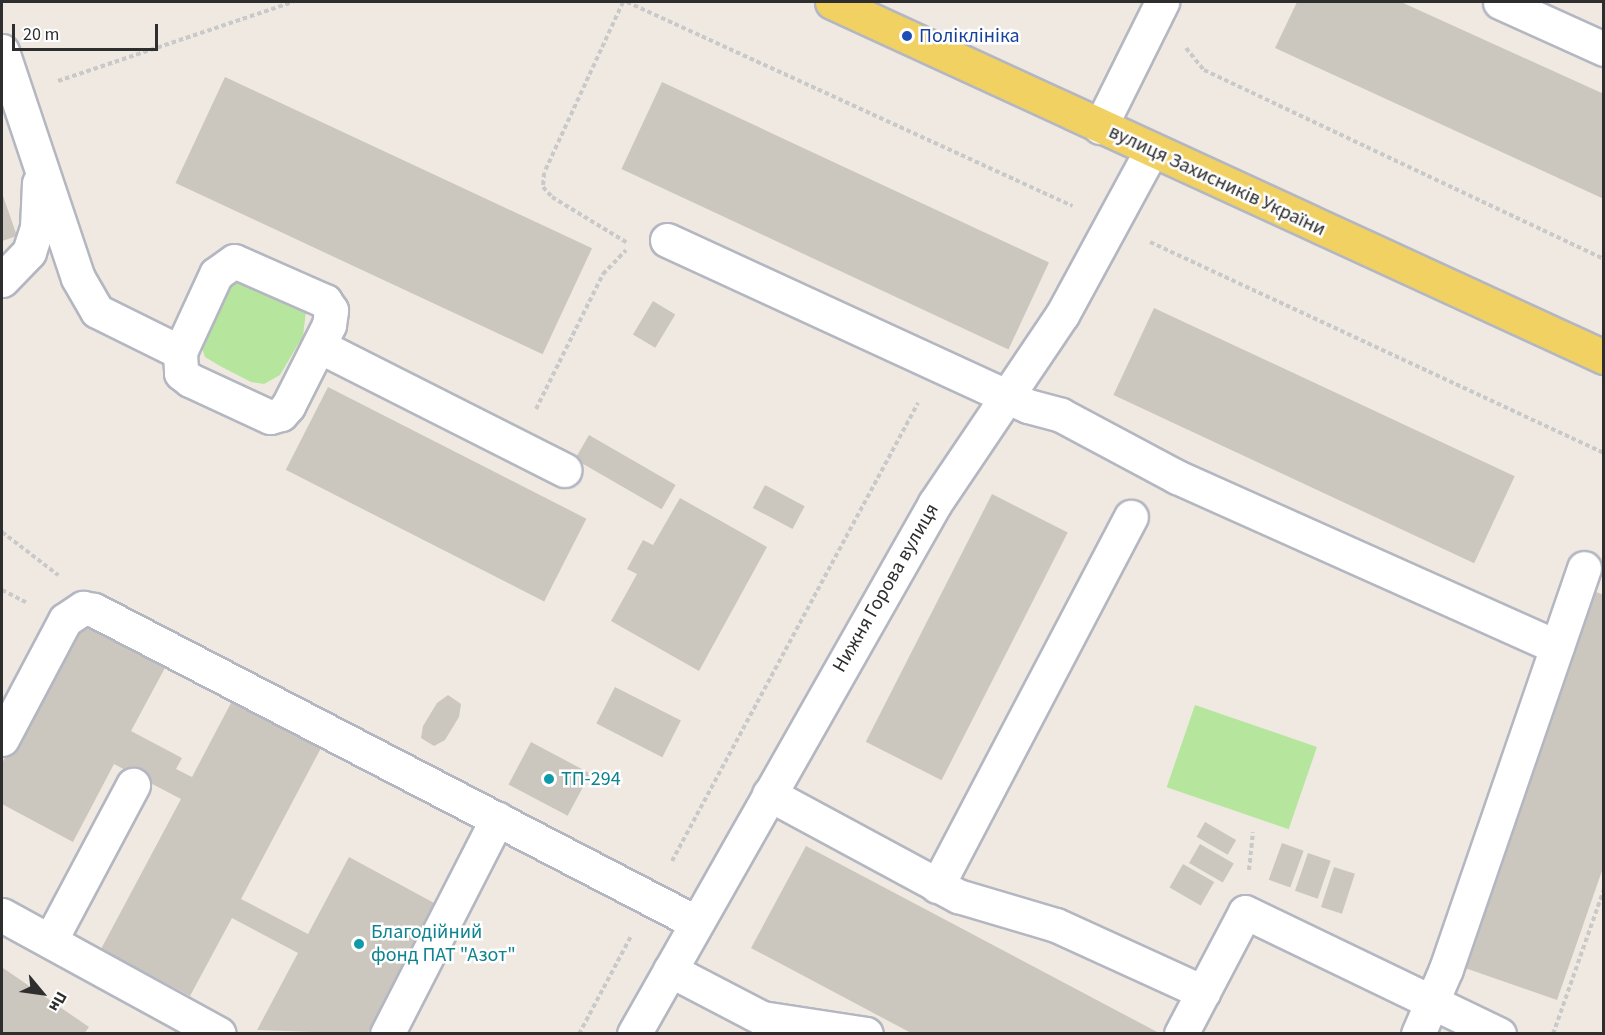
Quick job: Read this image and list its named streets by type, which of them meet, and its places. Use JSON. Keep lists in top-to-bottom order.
{
  "streets": {
    "main road": ["вулиця Захисників України"],
    "street": ["Нижня Горова вулиця"]
  },
  "crossings": [
    ["вулиця Захисників України", "Нижня Горова вулиця"]
  ],
  "places": ["Поліклініка", "ТП-294", "Благодійний фонд ПАТ \"Азот\""],
  "scale_bar": "20 m",
  "north": "bottom right"
}
